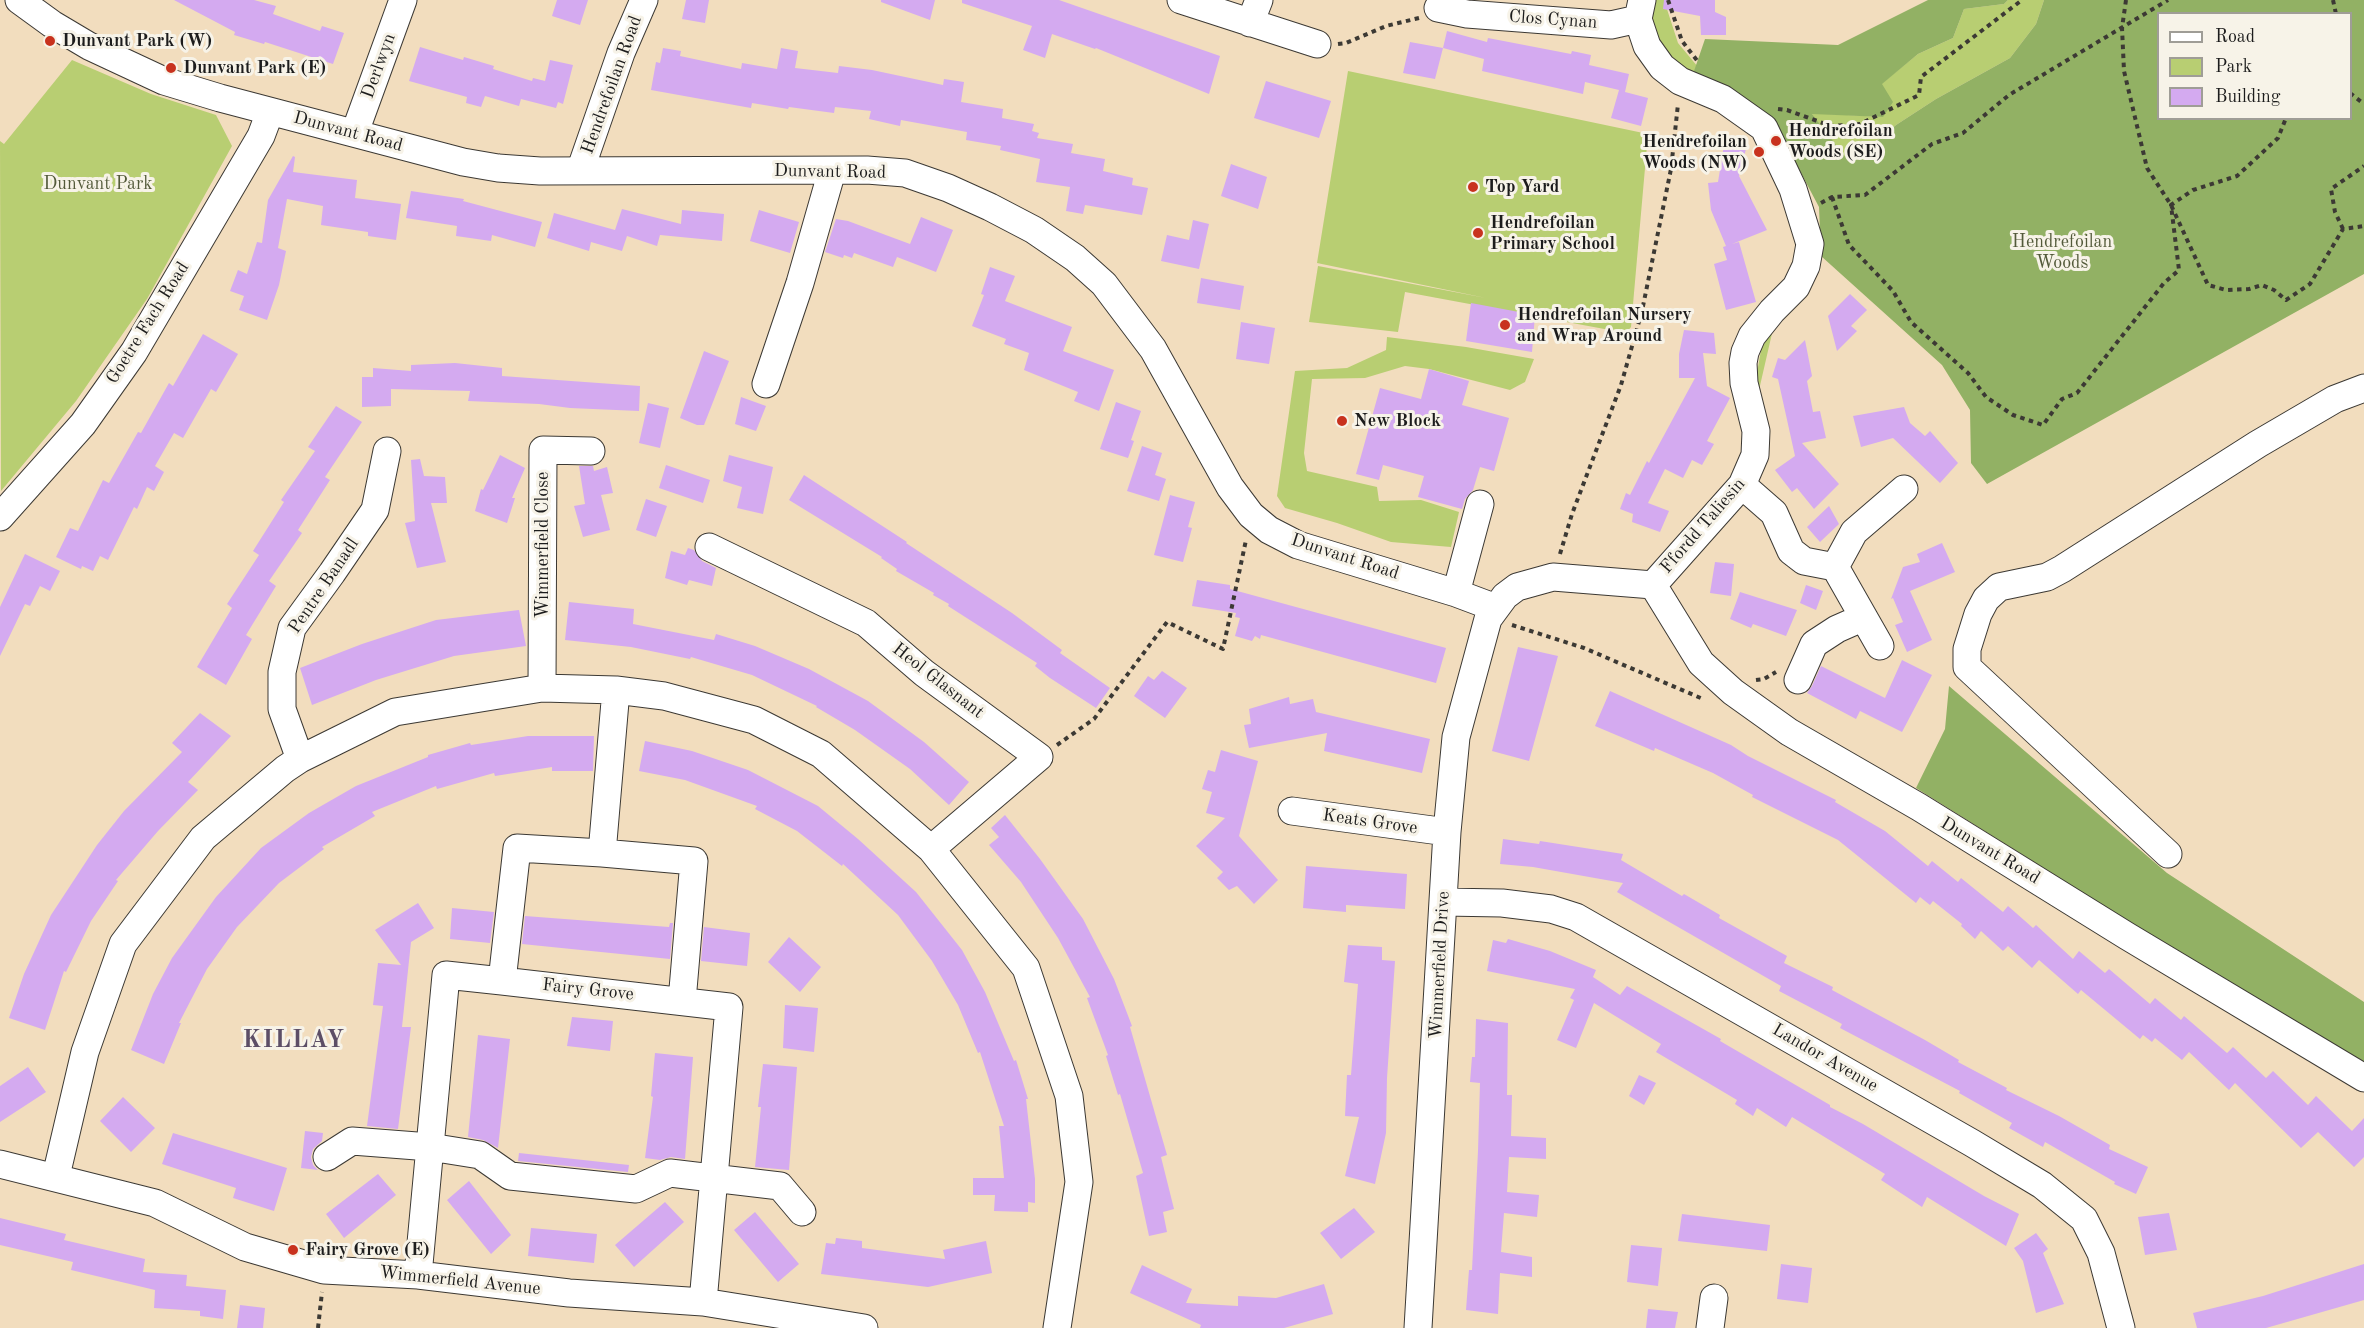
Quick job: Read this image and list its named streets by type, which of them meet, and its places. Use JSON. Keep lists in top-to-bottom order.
{
  "streets": {
    "street": [
      "Clos Cynan",
      "Derlwyn",
      "Hendrefoilan Road",
      "Dunvant Road",
      "Goetre Fach Road",
      "Ffordd Taliesin",
      "Wimmerfield Close",
      "Pentre Banadl",
      "Heol Glasnant",
      "Keats Grove",
      "Wimmerfield Drive",
      "Fairy Grove",
      "Landor Avenue",
      "Wimmerfield Avenue"
    ]
  },
  "crossings": [
    ["Clos Cynan", "Ffordd Taliesin"],
    ["Derlwyn", "Dunvant Road"],
    ["Hendrefoilan Road", "Dunvant Road"],
    ["Dunvant Road", "Goetre Fach Road"],
    ["Dunvant Road", "Ffordd Taliesin"],
    ["Dunvant Road", "Wimmerfield Drive"],
    ["Ffordd Taliesin", "Wimmerfield Drive"],
    ["Keats Grove", "Wimmerfield Drive"],
    ["Wimmerfield Drive", "Landor Avenue"],
    ["Fairy Grove", "Wimmerfield Avenue"]
  ],
  "districts": ["KILLAY"],
  "parks": ["Dunvant Park", "Hendrefoilan Woods"],
  "places": [
    "Dunvant Park (W)",
    "Dunvant Park (E)",
    "Hendrefoilan Woods (SE)",
    "Hendrefoilan Woods (NW)",
    "Top Yard",
    "Hendrefoilan Primary School",
    "Hendrefoilan Nursery and Wrap Around",
    "New Block",
    "Fairy Grove (E)"
  ],
  "legend": ["Road", "Park", "Building"]
}
